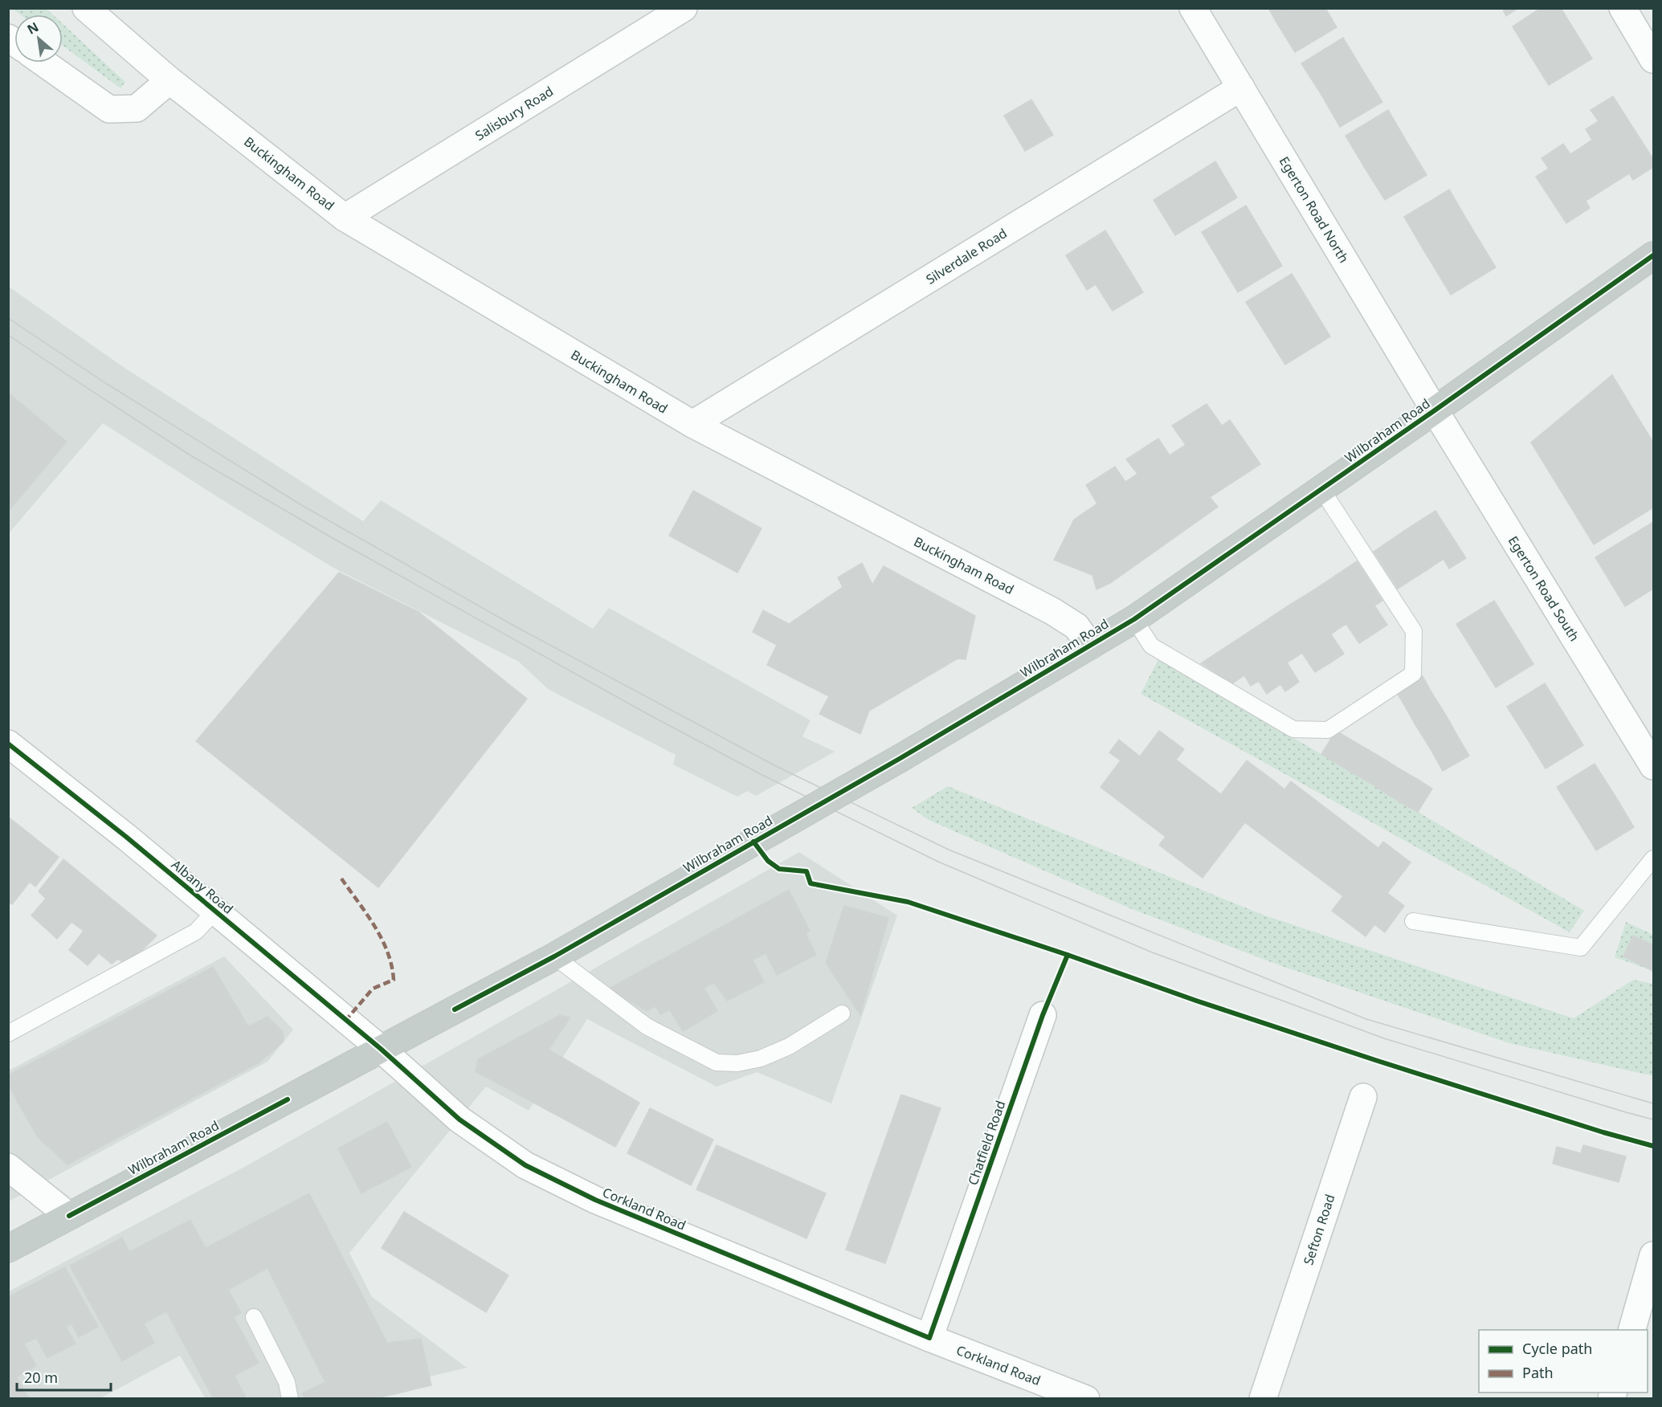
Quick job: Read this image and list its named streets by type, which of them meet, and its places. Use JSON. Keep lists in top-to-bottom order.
{
  "streets": {
    "highway": ["Wilbraham Road"],
    "street": [
      "Salisbury Road",
      "Buckingham Road",
      "Egerton Road North",
      "Silverdale Road",
      "Egerton Road South",
      "Albany Road",
      "Chatfield Road",
      "Corkland Road",
      "Sefton Road"
    ]
  },
  "crossings": [
    ["Salisbury Road", "Buckingham Road"],
    ["Buckingham Road", "Silverdale Road"],
    ["Buckingham Road", "Wilbraham Road"],
    ["Egerton Road North", "Silverdale Road"],
    ["Egerton Road North", "Wilbraham Road"],
    ["Egerton Road North", "Egerton Road South"],
    ["Wilbraham Road", "Egerton Road South"],
    ["Wilbraham Road", "Albany Road"],
    ["Wilbraham Road", "Corkland Road"],
    ["Albany Road", "Corkland Road"],
    ["Chatfield Road", "Corkland Road"]
  ],
  "legend": ["Cycle path", "Path"],
  "scale_bar": "20 m",
  "north": "top left"
}
